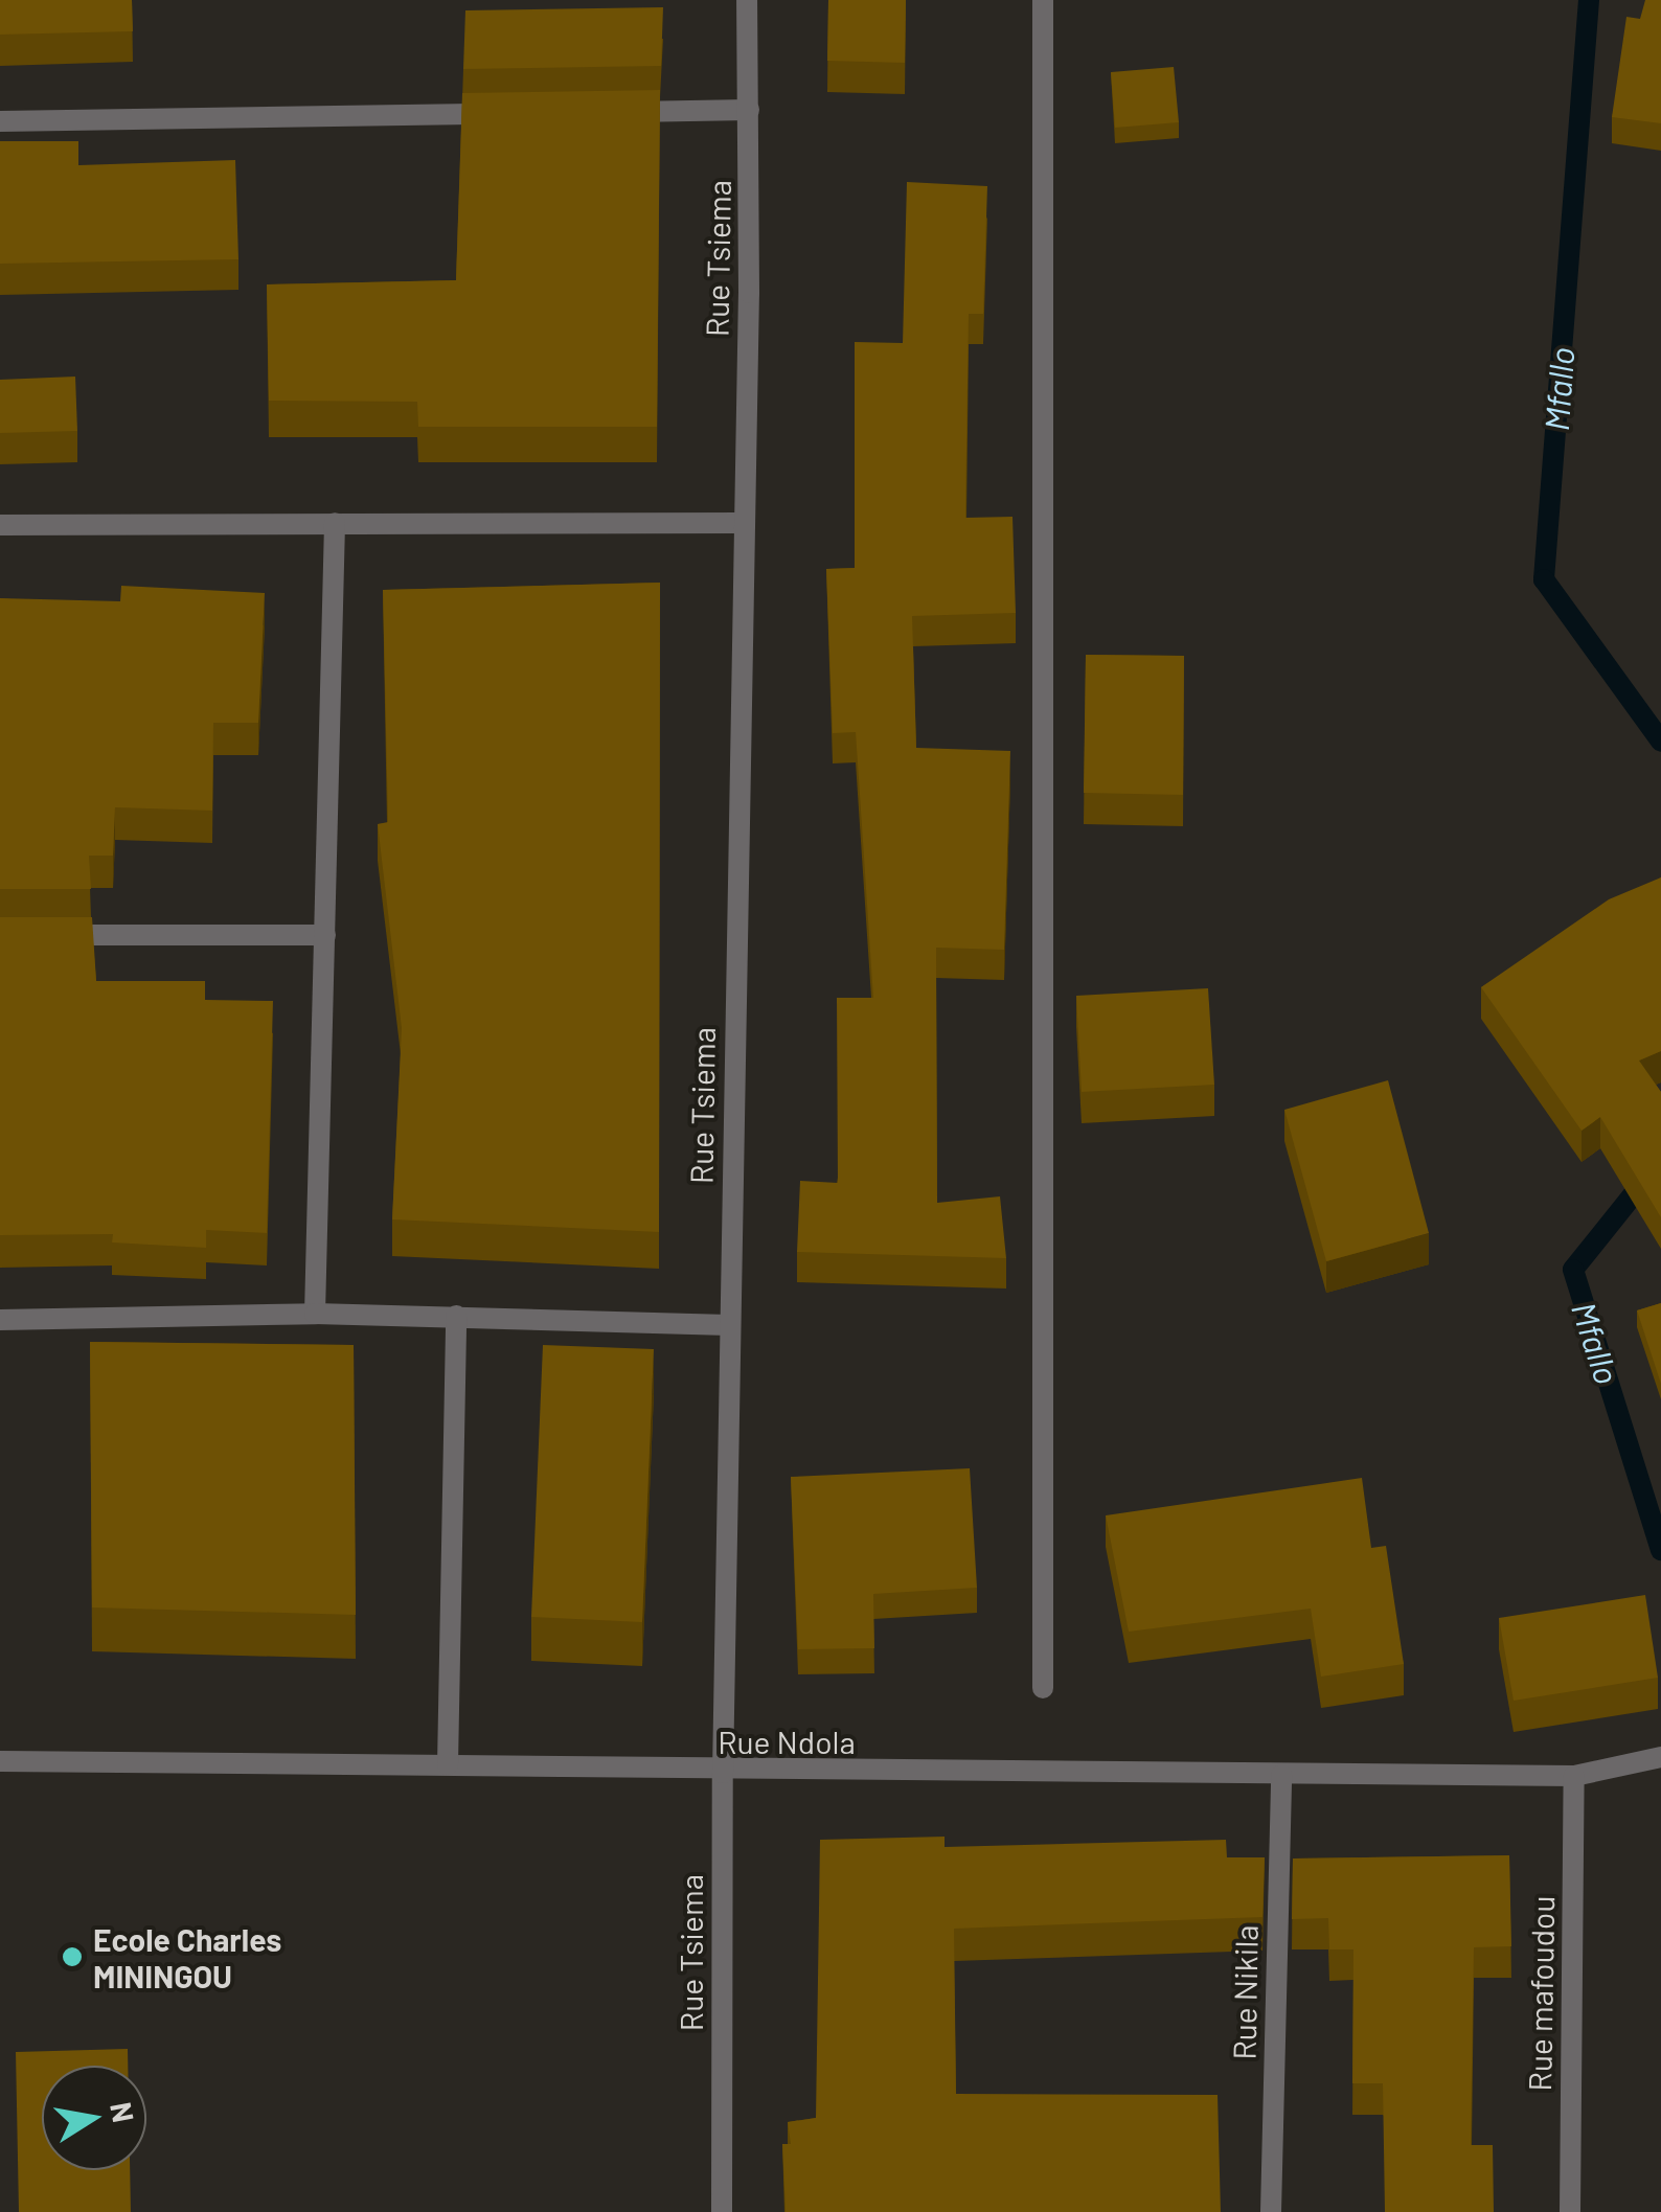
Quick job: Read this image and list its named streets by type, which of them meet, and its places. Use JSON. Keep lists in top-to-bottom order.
{
  "streets": {
    "street": [
      "Rue Tsiema",
      "Rue Ndola",
      "Rue Nikila",
      "Rue mafoudou"
    ]
  },
  "crossings": [
    ["Rue Tsiema", "Rue Ndola"],
    ["Rue Ndola", "Rue Nikila"],
    ["Rue Ndola", "Rue mafoudou"]
  ],
  "water": ["Mfallo"],
  "places": ["Ecole Charles MININGOU"],
  "north": "right"
}
